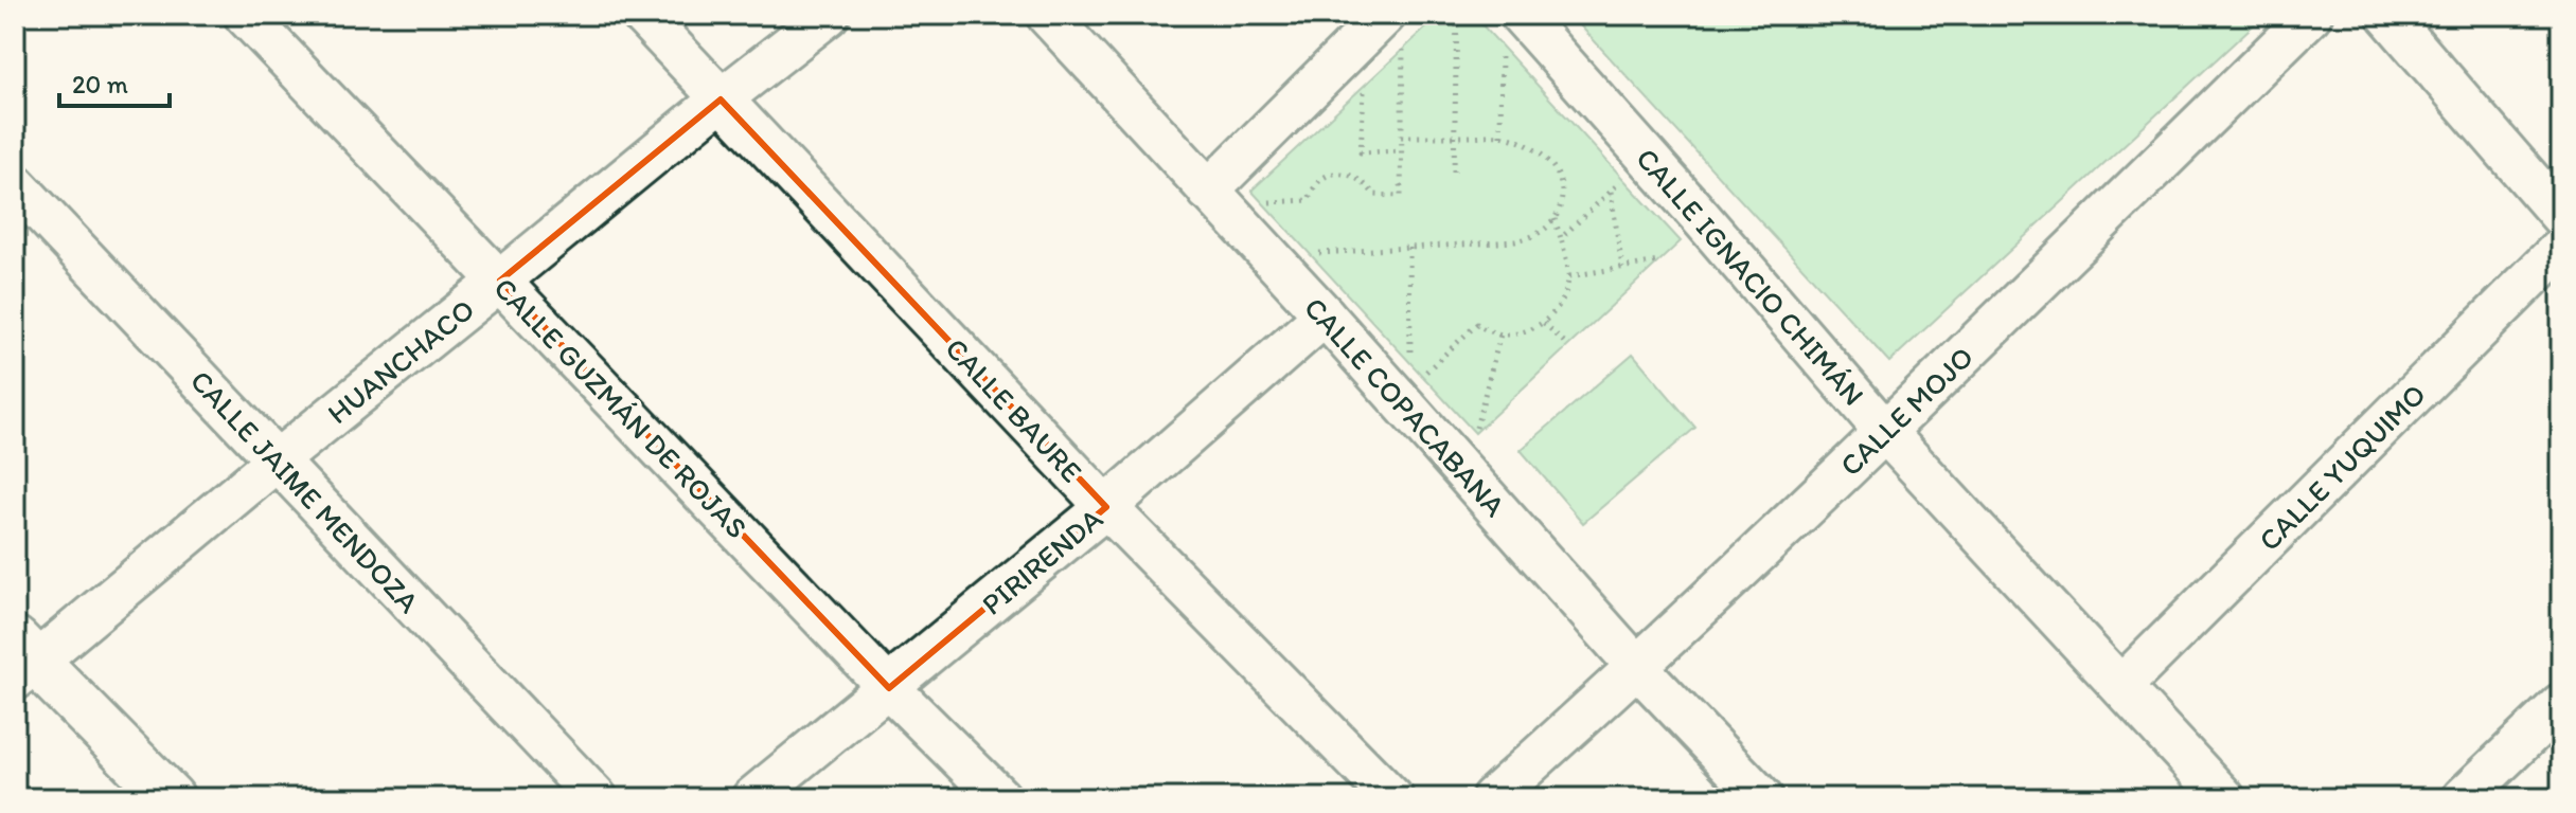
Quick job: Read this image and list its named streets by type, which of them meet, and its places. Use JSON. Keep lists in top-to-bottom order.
{
  "streets": {
    "street": [
      "CALLE IGNACIO CHIMÁN",
      "HUANCHACO",
      "CALLE COPACABANA",
      "CALLE GUZMÁN DE ROJAS",
      "CALLE BAURE",
      "CALLE MOJO",
      "CALLE YUQUIMO",
      "CALLE JAIME MENDOZA",
      "PIRIRENDA"
    ]
  },
  "crossings": [
    ["CALLE IGNACIO CHIMÁN", "CALLE MOJO"],
    ["CALLE IGNACIO CHIMÁN", "CALLE YUQUIMO"],
    ["HUANCHACO", "CALLE GUZMÁN DE ROJAS"],
    ["HUANCHACO", "CALLE BAURE"],
    ["HUANCHACO", "CALLE JAIME MENDOZA"],
    ["CALLE COPACABANA", "CALLE MOJO"],
    ["CALLE COPACABANA", "PIRIRENDA"],
    ["CALLE GUZMÁN DE ROJAS", "PIRIRENDA"],
    ["CALLE BAURE", "PIRIRENDA"]
  ],
  "scale_bar": "20 m"
}
